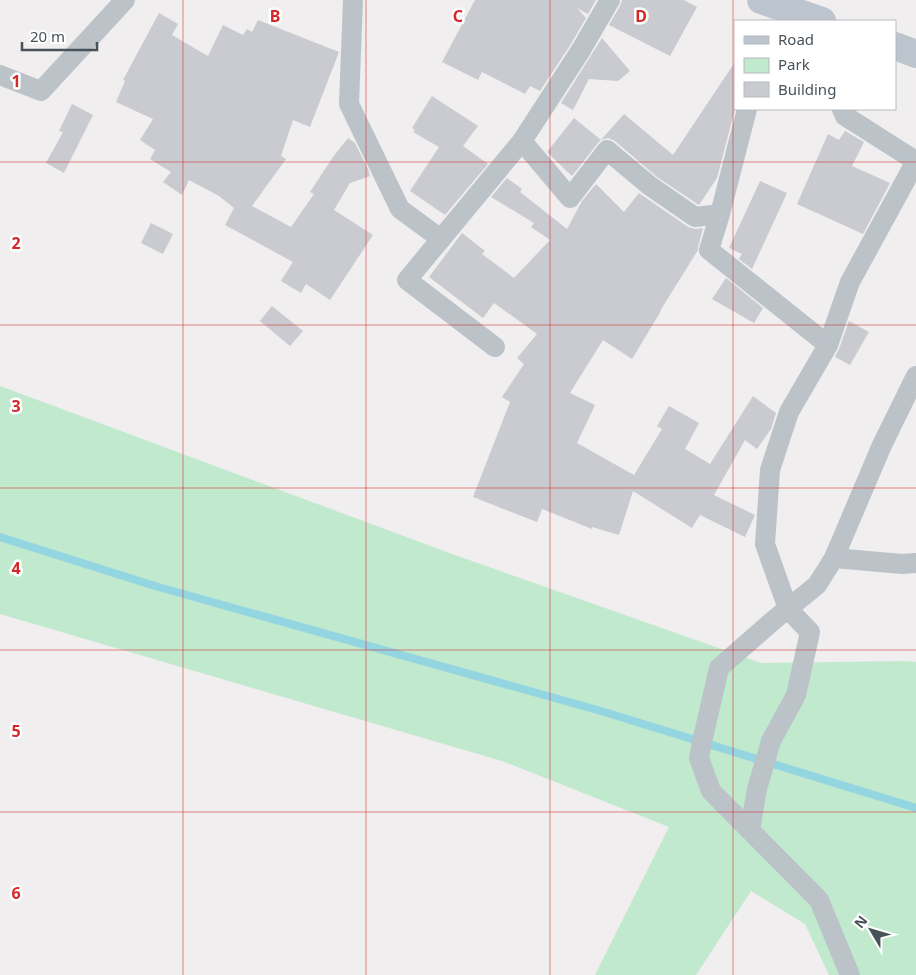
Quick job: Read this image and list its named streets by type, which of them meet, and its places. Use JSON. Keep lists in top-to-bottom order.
{
  "legend": ["Road", "Park", "Building"],
  "scale_bar": "20 m",
  "north": "top left",
  "grid": {
    "columns": ["B", "C", "D"],
    "rows": [
      "1",
      "2",
      "3",
      "4",
      "5",
      "6"
    ]
  }
}
